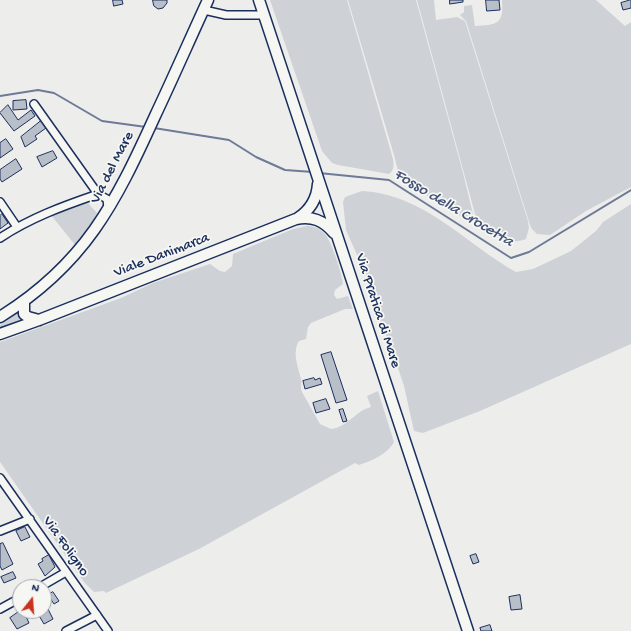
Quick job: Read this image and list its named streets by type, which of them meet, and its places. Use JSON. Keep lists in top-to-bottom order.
{
  "streets": {
    "main road": ["Via del Mare", "Viale Danimarca", "Via Pratica di Mare"],
    "street": ["Via Foligno"]
  },
  "crossings": [
    ["Viale Danimarca", "Via Pratica di Mare"]
  ],
  "water": ["Fosso della Crocetta"],
  "north": "top"
}
